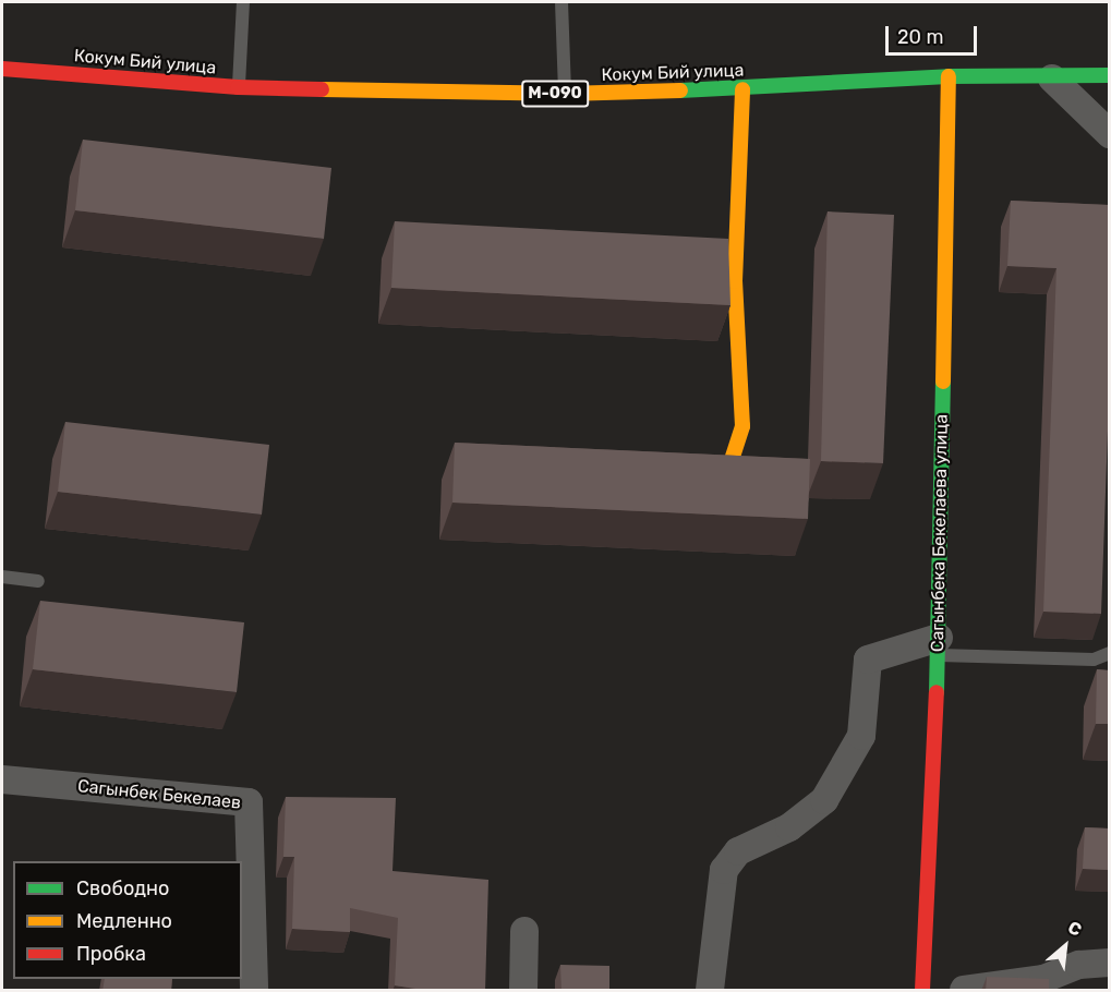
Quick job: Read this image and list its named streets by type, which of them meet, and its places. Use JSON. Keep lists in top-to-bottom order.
{
  "streets": {
    "street": [
      "Кокум Бий улица",
      "М-090",
      "Сагынбека Бекелаева улица",
      "Сагынбек Бекелаев"
    ]
  },
  "crossings": [
    ["Кокум Бий улица", "Сагынбека Бекелаева улица"]
  ],
  "legend": ["Свободно", "Медленно", "Пробка"],
  "scale_bar": "20 m",
  "north": "top right"
}
